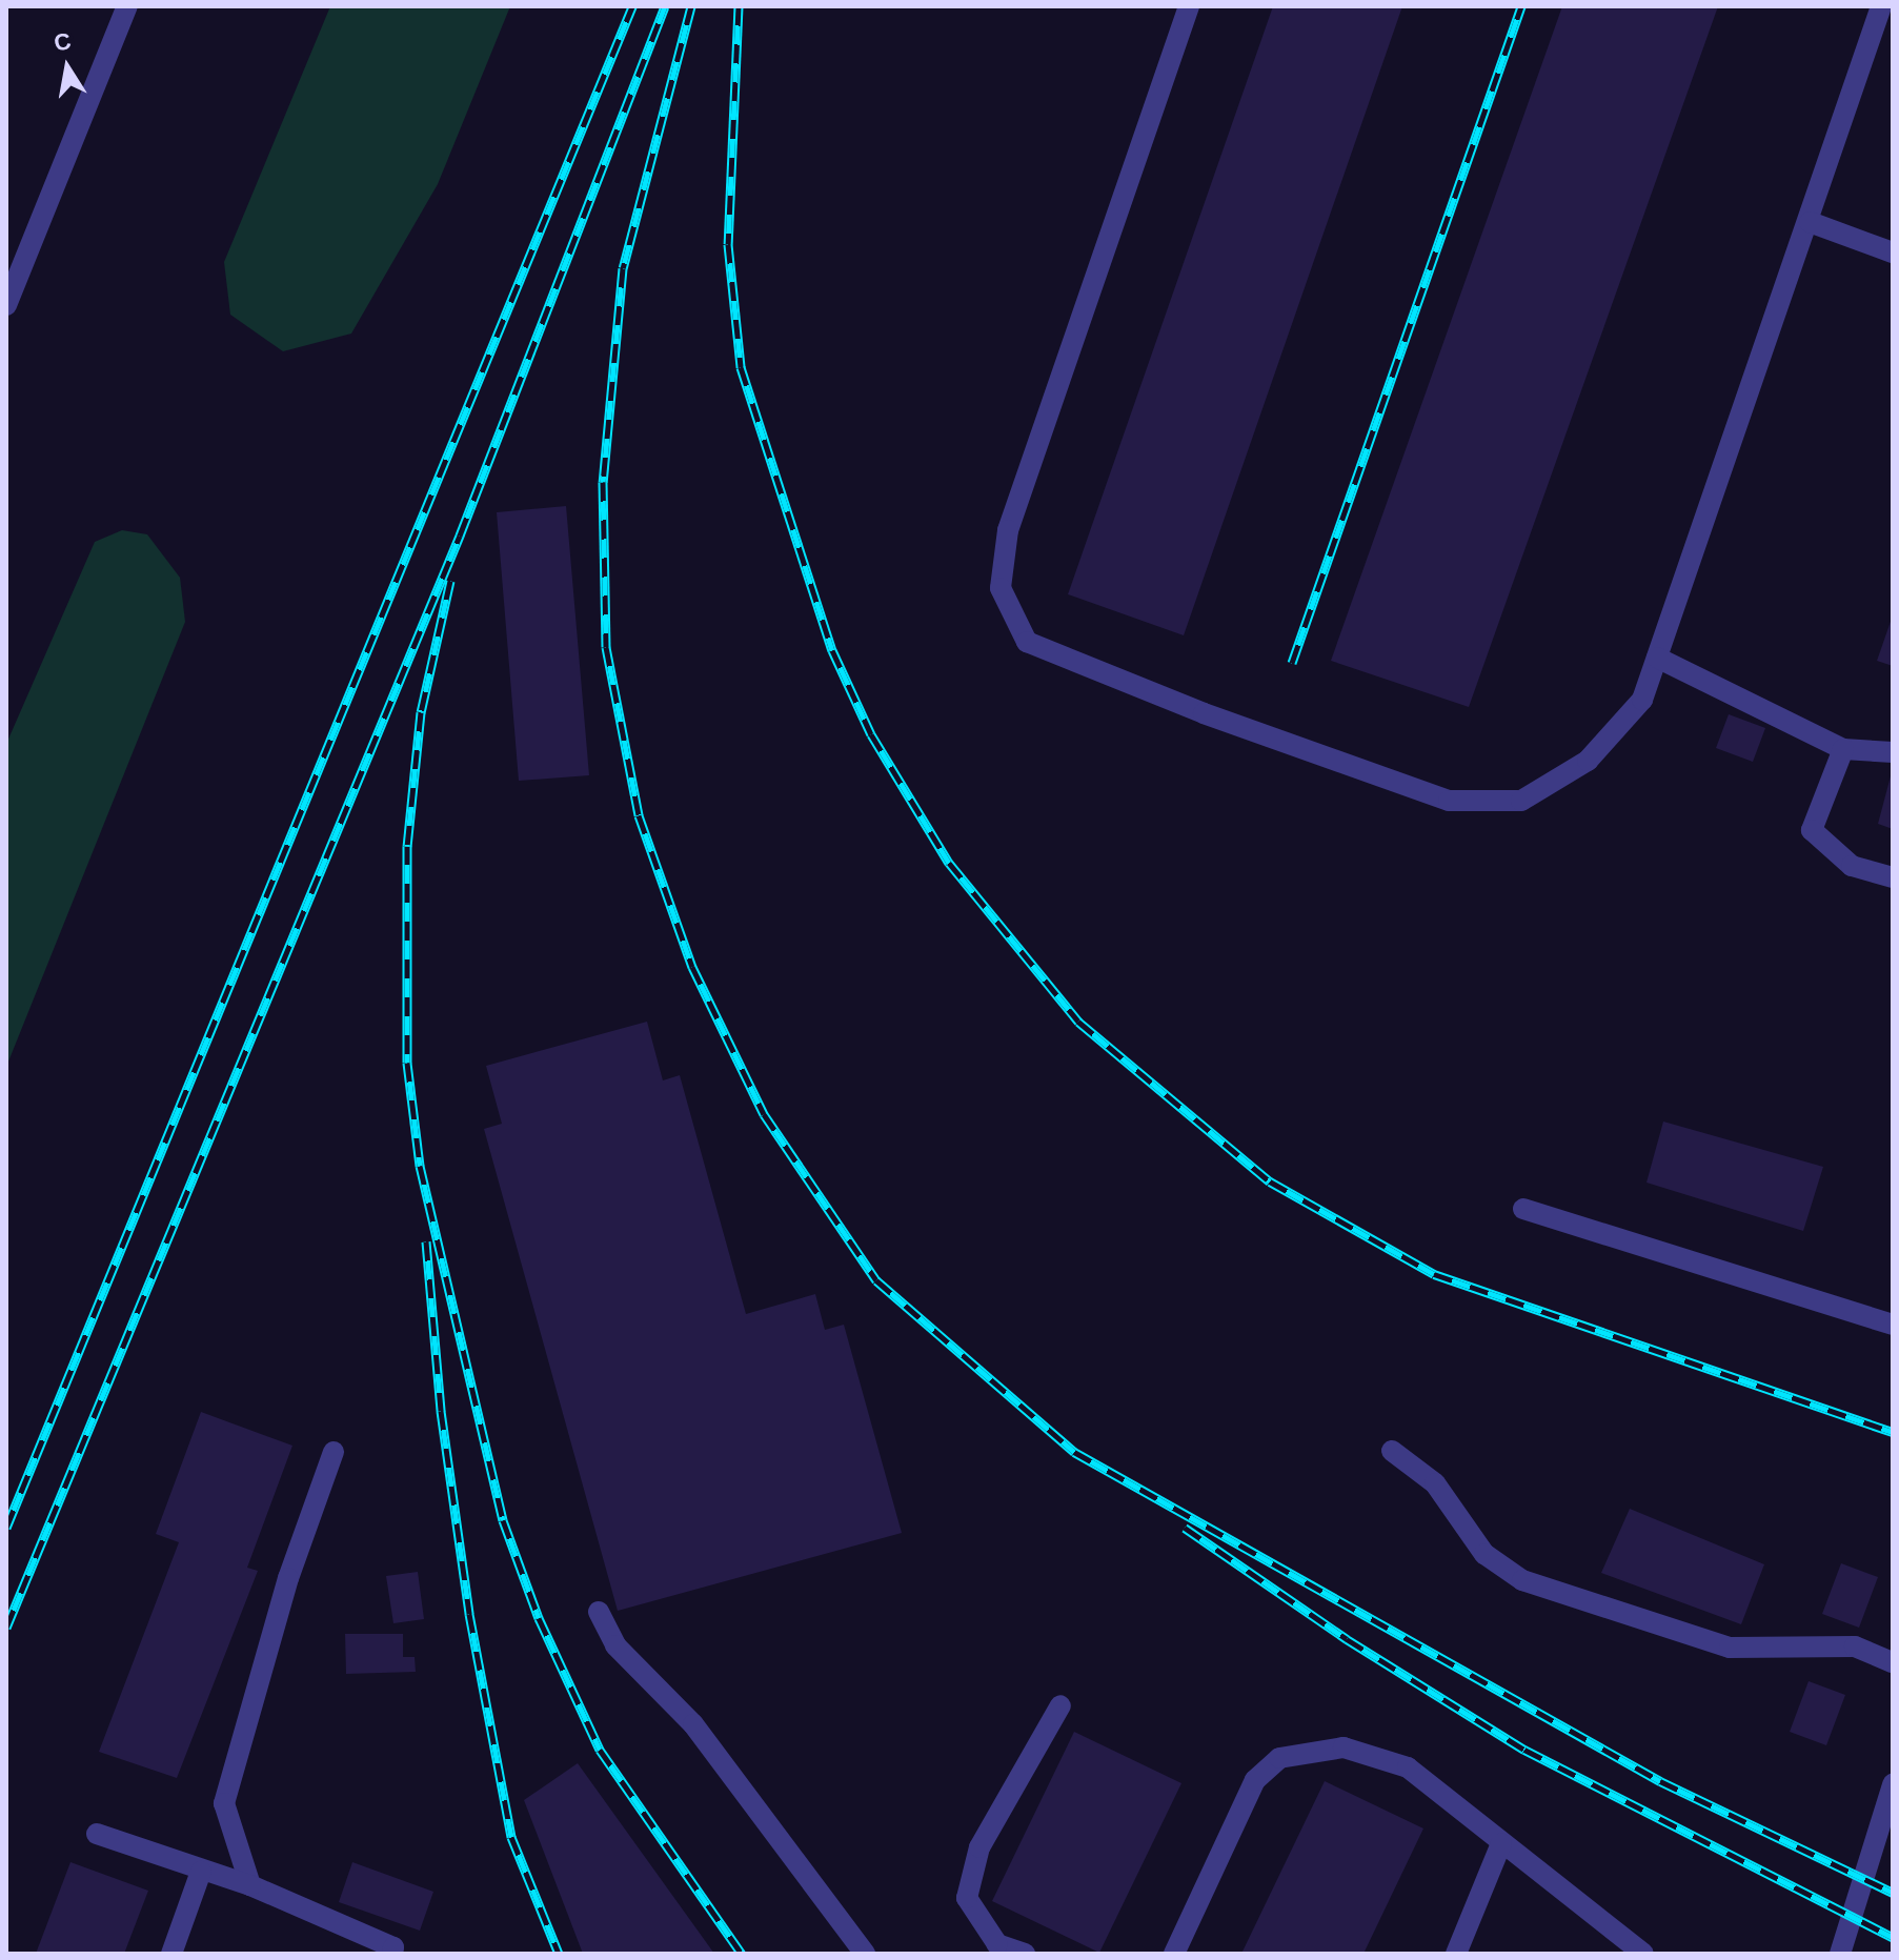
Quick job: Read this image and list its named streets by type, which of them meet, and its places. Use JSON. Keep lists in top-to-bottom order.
{
  "north": "top"
}
